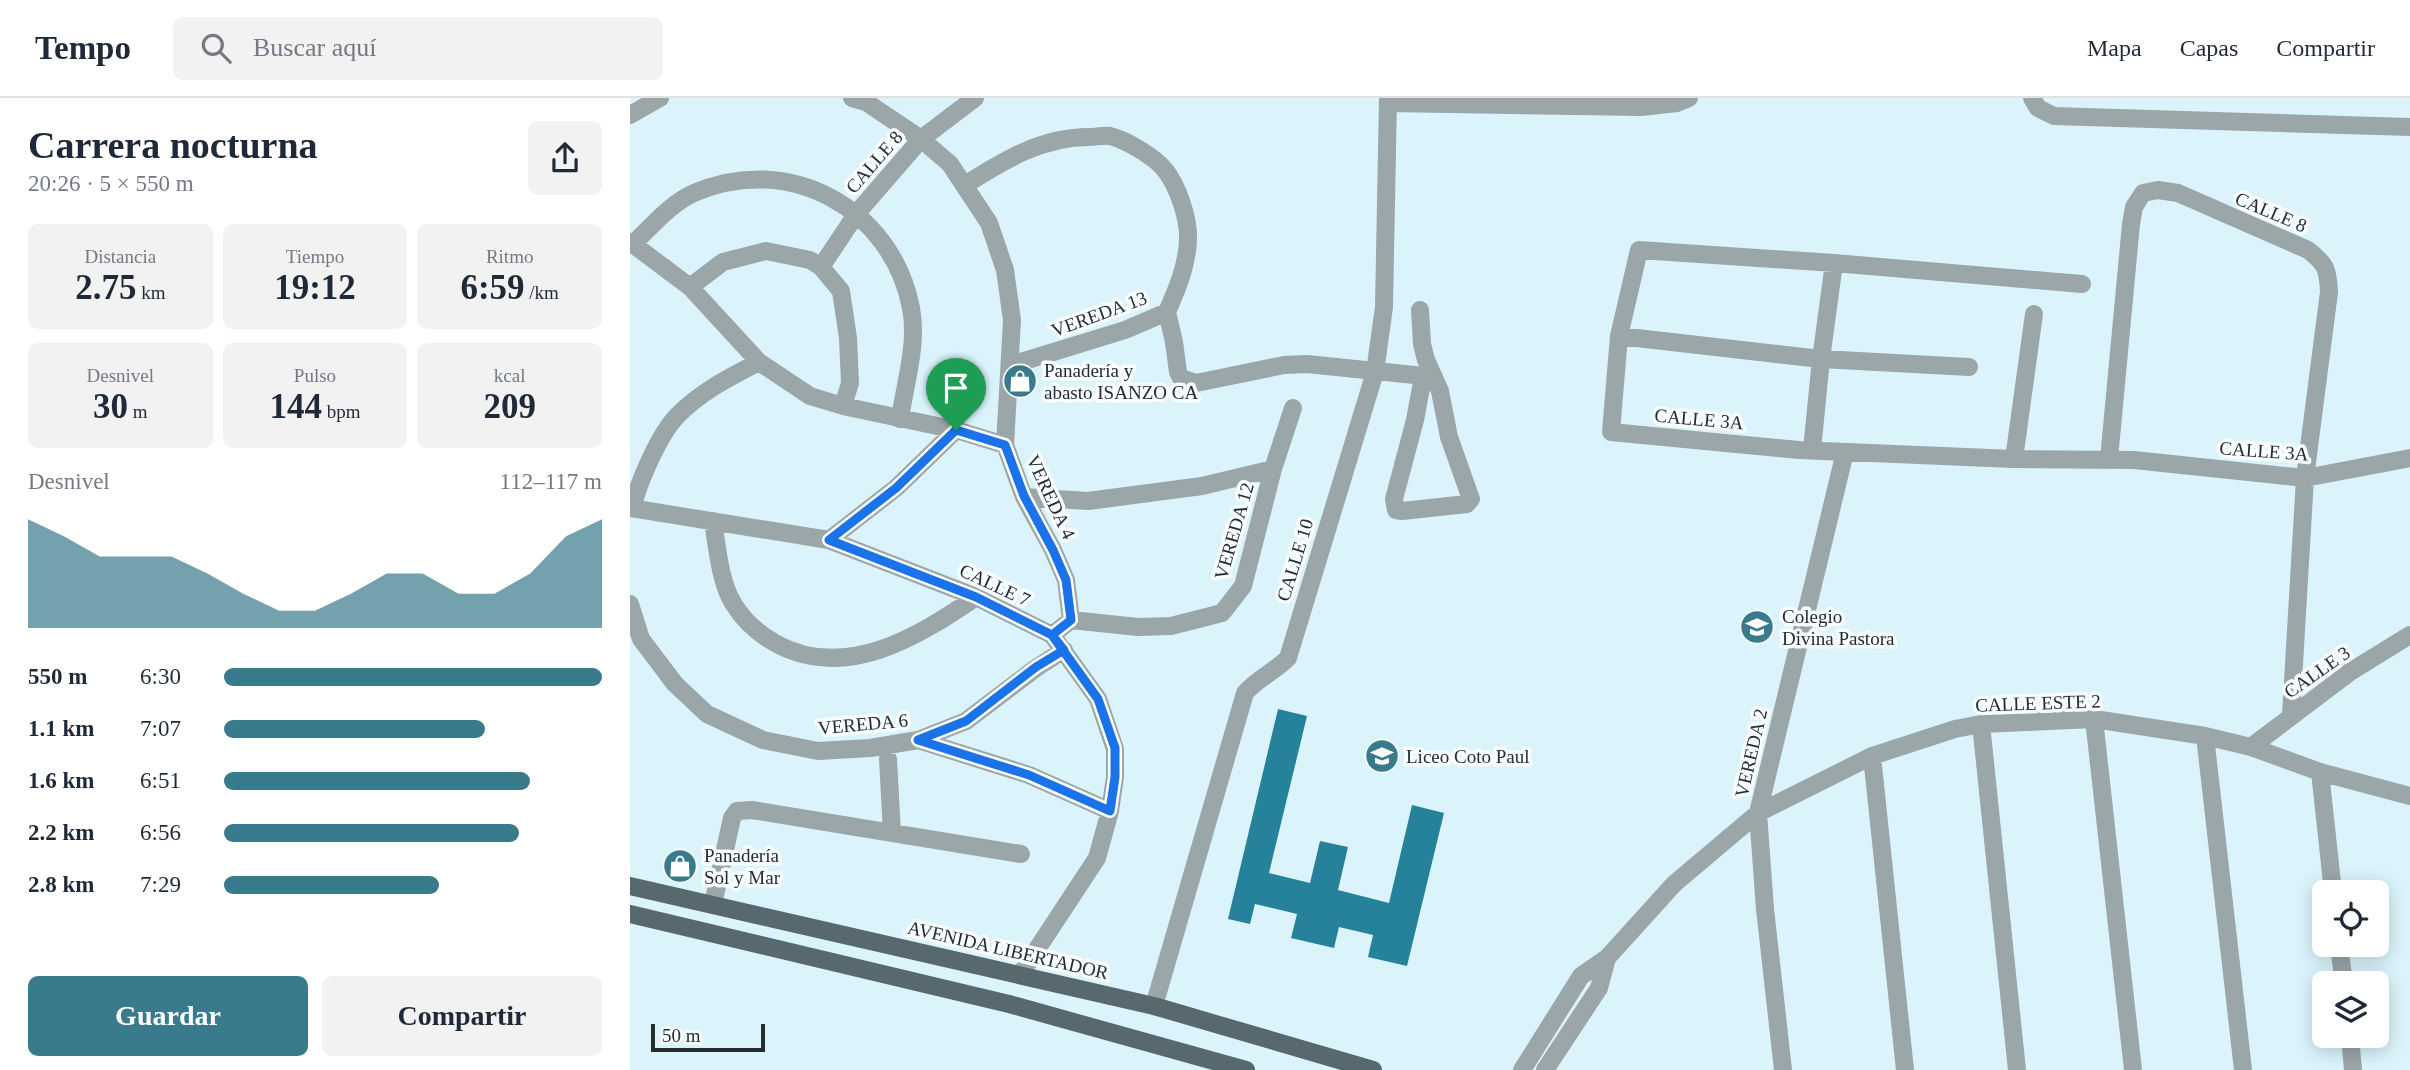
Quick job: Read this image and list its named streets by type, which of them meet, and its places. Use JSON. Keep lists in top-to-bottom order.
{
  "streets": {
    "main road": ["AVENIDA LIBERTADOR"],
    "street": [
      "CALLE 8",
      "VEREDA 13",
      "CALLE 3A",
      "VEREDA 4",
      "VEREDA 12",
      "CALLE 10",
      "CALLE 7",
      "CALLE 3",
      "CALLE ESTE 2",
      "VEREDA 6",
      "VEREDA 2"
    ]
  },
  "crossings": [
    ["CALLE 8", "CALLE 3A"],
    ["CALLE 8", "VEREDA 4"],
    ["CALLE 8", "CALLE 3"],
    ["VEREDA 13", "VEREDA 4"],
    ["CALLE 3A", "VEREDA 2"],
    ["VEREDA 4", "VEREDA 12"],
    ["CALLE 10", "AVENIDA LIBERTADOR"],
    ["CALLE 7", "VEREDA 6"],
    ["CALLE 7", "AVENIDA LIBERTADOR"],
    ["CALLE 3", "CALLE ESTE 2"],
    ["CALLE ESTE 2", "VEREDA 2"]
  ],
  "places": {
    "shop": ["Panadería y abasto ISANZO CA", "Panadería Sol y Mar"],
    "school or university": ["Colegio Divina Pastora", "Liceo Coto Paul"]
  },
  "scale_bar": "50 m",
  "page": {
    "header": "Tempo",
    "search": "Buscar aquí",
    "nav": ["Mapa", "Capas", "Compartir"],
    "heading": ["Carrera nocturna", "20:26 · 5 × 550 m"],
    "stats": [
      ["Distancia", "2.75 km"],
      ["Tiempo", "19:12"],
      ["Ritmo", "6:59 /km"],
      ["Desnivel", "30 m"],
      ["Pulso", "144 bpm"],
      ["kcal", "209"]
    ],
    "chart": ["Desnivel", "112–117 m"],
    "list": [
      {
        "name": "550 m",
        "note": "6:30"
      },
      {
        "name": "1.1 km",
        "note": "7:07"
      },
      {
        "name": "1.6 km",
        "note": "6:51"
      },
      {
        "name": "2.2 km",
        "note": "6:56"
      },
      {
        "name": "2.8 km",
        "note": "7:29"
      }
    ],
    "buttons": ["Guardar", "Compartir"],
    "scale": "50 m"
  }
}
